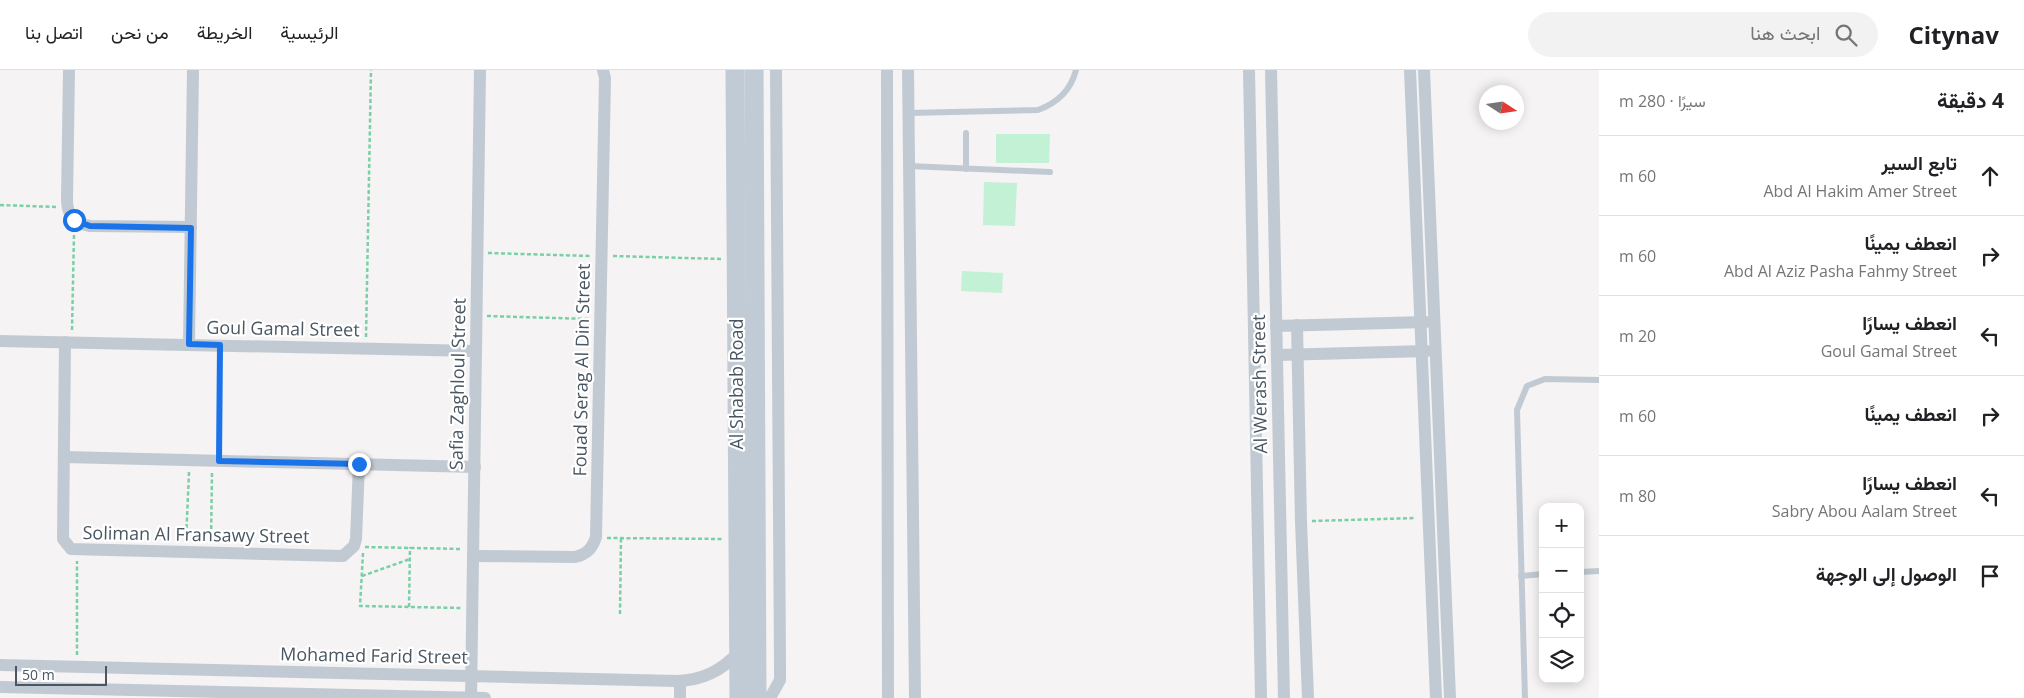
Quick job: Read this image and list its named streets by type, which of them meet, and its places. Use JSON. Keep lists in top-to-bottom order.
{
  "streets": {
    "street": [
      "Goul Gamal Street",
      "Fouad Serag Al Din Street",
      "Safia Zaghloul Street",
      "Al Shabab Road",
      "Al Werash Street",
      "Soliman Al Fransawy Street",
      "Mohamed Farid Street"
    ]
  },
  "crossings": [
    ["Goul Gamal Street", "Safia Zaghloul Street"],
    ["Goul Gamal Street", "Soliman Al Fransawy Street"],
    ["Safia Zaghloul Street", "Mohamed Farid Street"],
    ["Al Shabab Road", "Mohamed Farid Street"]
  ],
  "scale_bar": "50 m",
  "north": "right",
  "page": {
    "header": "Citynav",
    "search": "ابحث هنا",
    "nav": [
      "الرئيسية",
      "الخريطة",
      "من نحن",
      "اتصل بنا"
    ],
    "heading": ["4 دقيقة", "سيرًا · 280 m"],
    "list": [
      ["تابع السير", "Abd Al Hakim Amer Street", "60 m"],
      ["انعطف يمينًا", "Abd Al Aziz Pasha Fahmy Street", "60 m"],
      ["انعطف يسارًا", "Goul Gamal Street", "20 m"],
      ["انعطف يمينًا", "60 m"],
      ["انعطف يسارًا", "Sabry Abou Aalam Street", "80 m"],
      "الوصول إلى الوجهة"
    ],
    "map_buttons": ["+", "−"],
    "scale": "50 m"
  }
}
